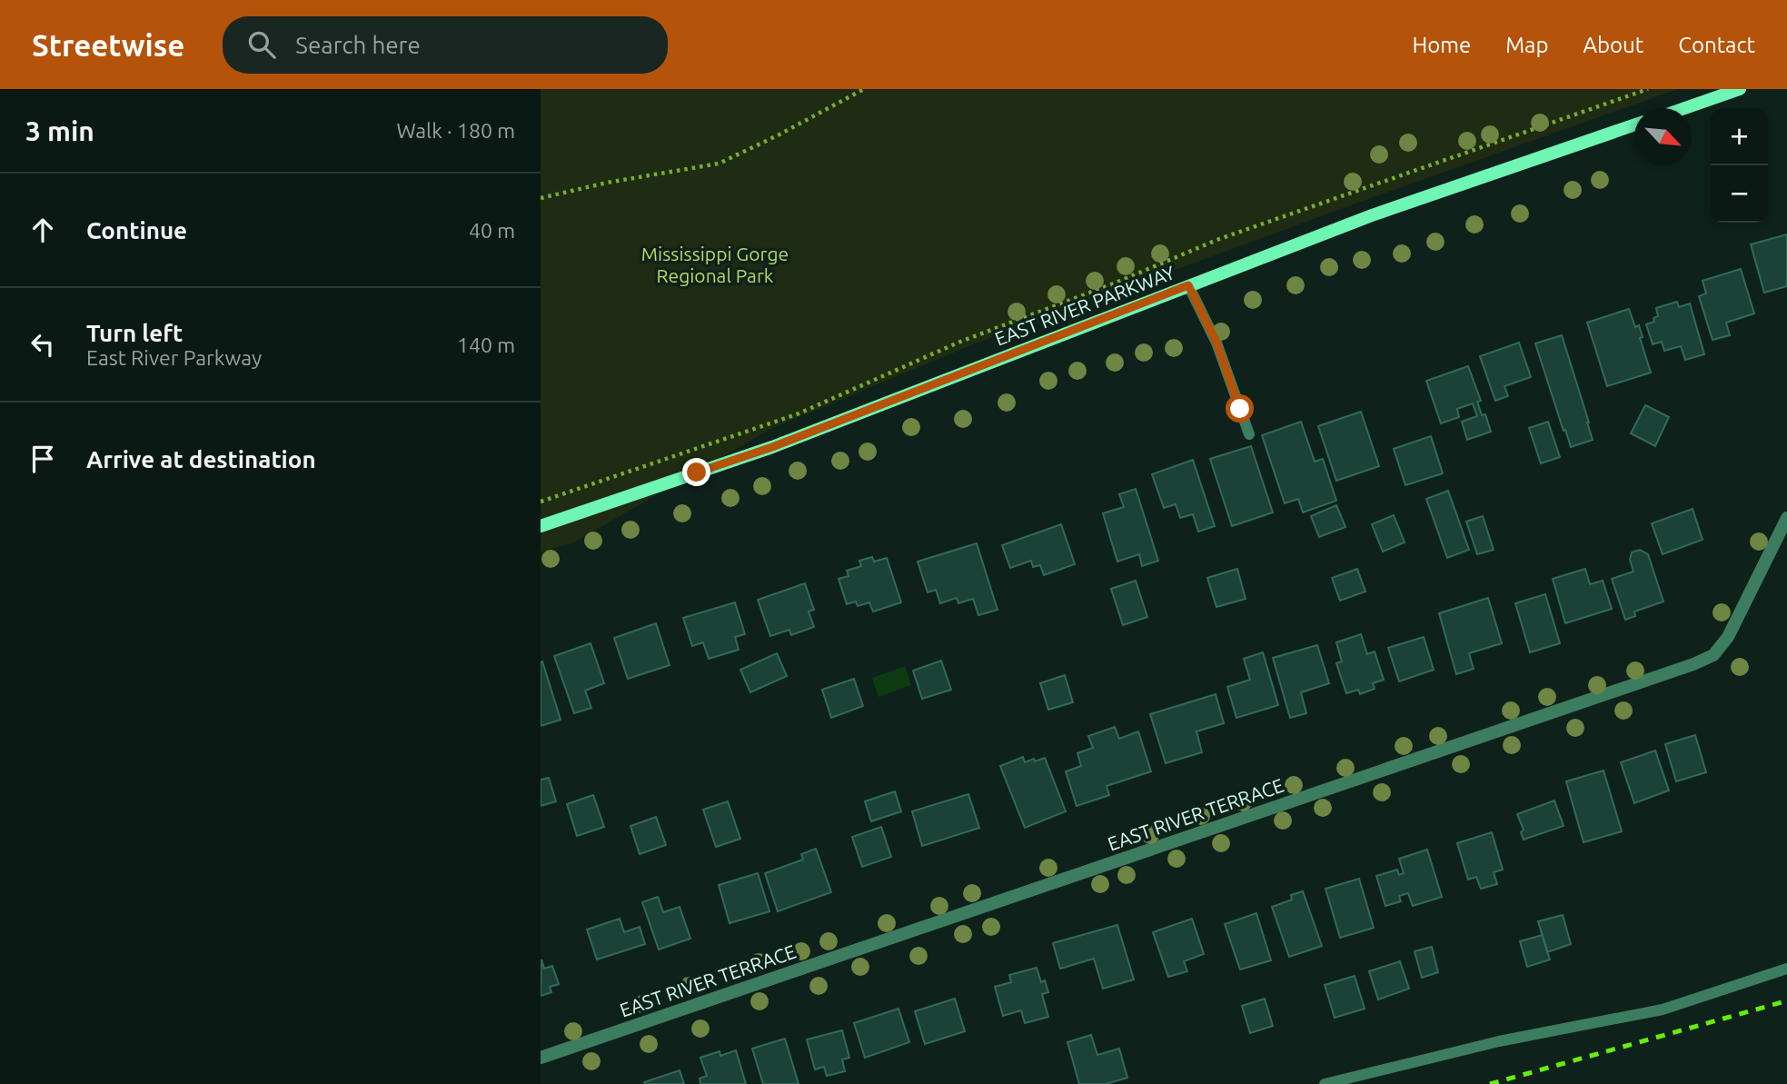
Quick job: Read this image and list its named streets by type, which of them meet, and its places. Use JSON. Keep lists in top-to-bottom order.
{
  "streets": {
    "street": ["EAST RIVER PARKWAY", "EAST RIVER TERRACE"]
  },
  "parks": ["Mississippi Gorge Regional Park"],
  "north": "bottom right",
  "page": {
    "header": "Streetwise",
    "search": "Search here",
    "nav": [
      "Home",
      "Map",
      "About",
      "Contact"
    ],
    "heading": ["3 min", "Walk · 180 m"],
    "map_buttons": ["+", "−"],
    "list": [
      ["Continue", "40 m"],
      ["Turn left", "East River Parkway", "140 m"],
      "Arrive at destination"
    ]
  }
}
